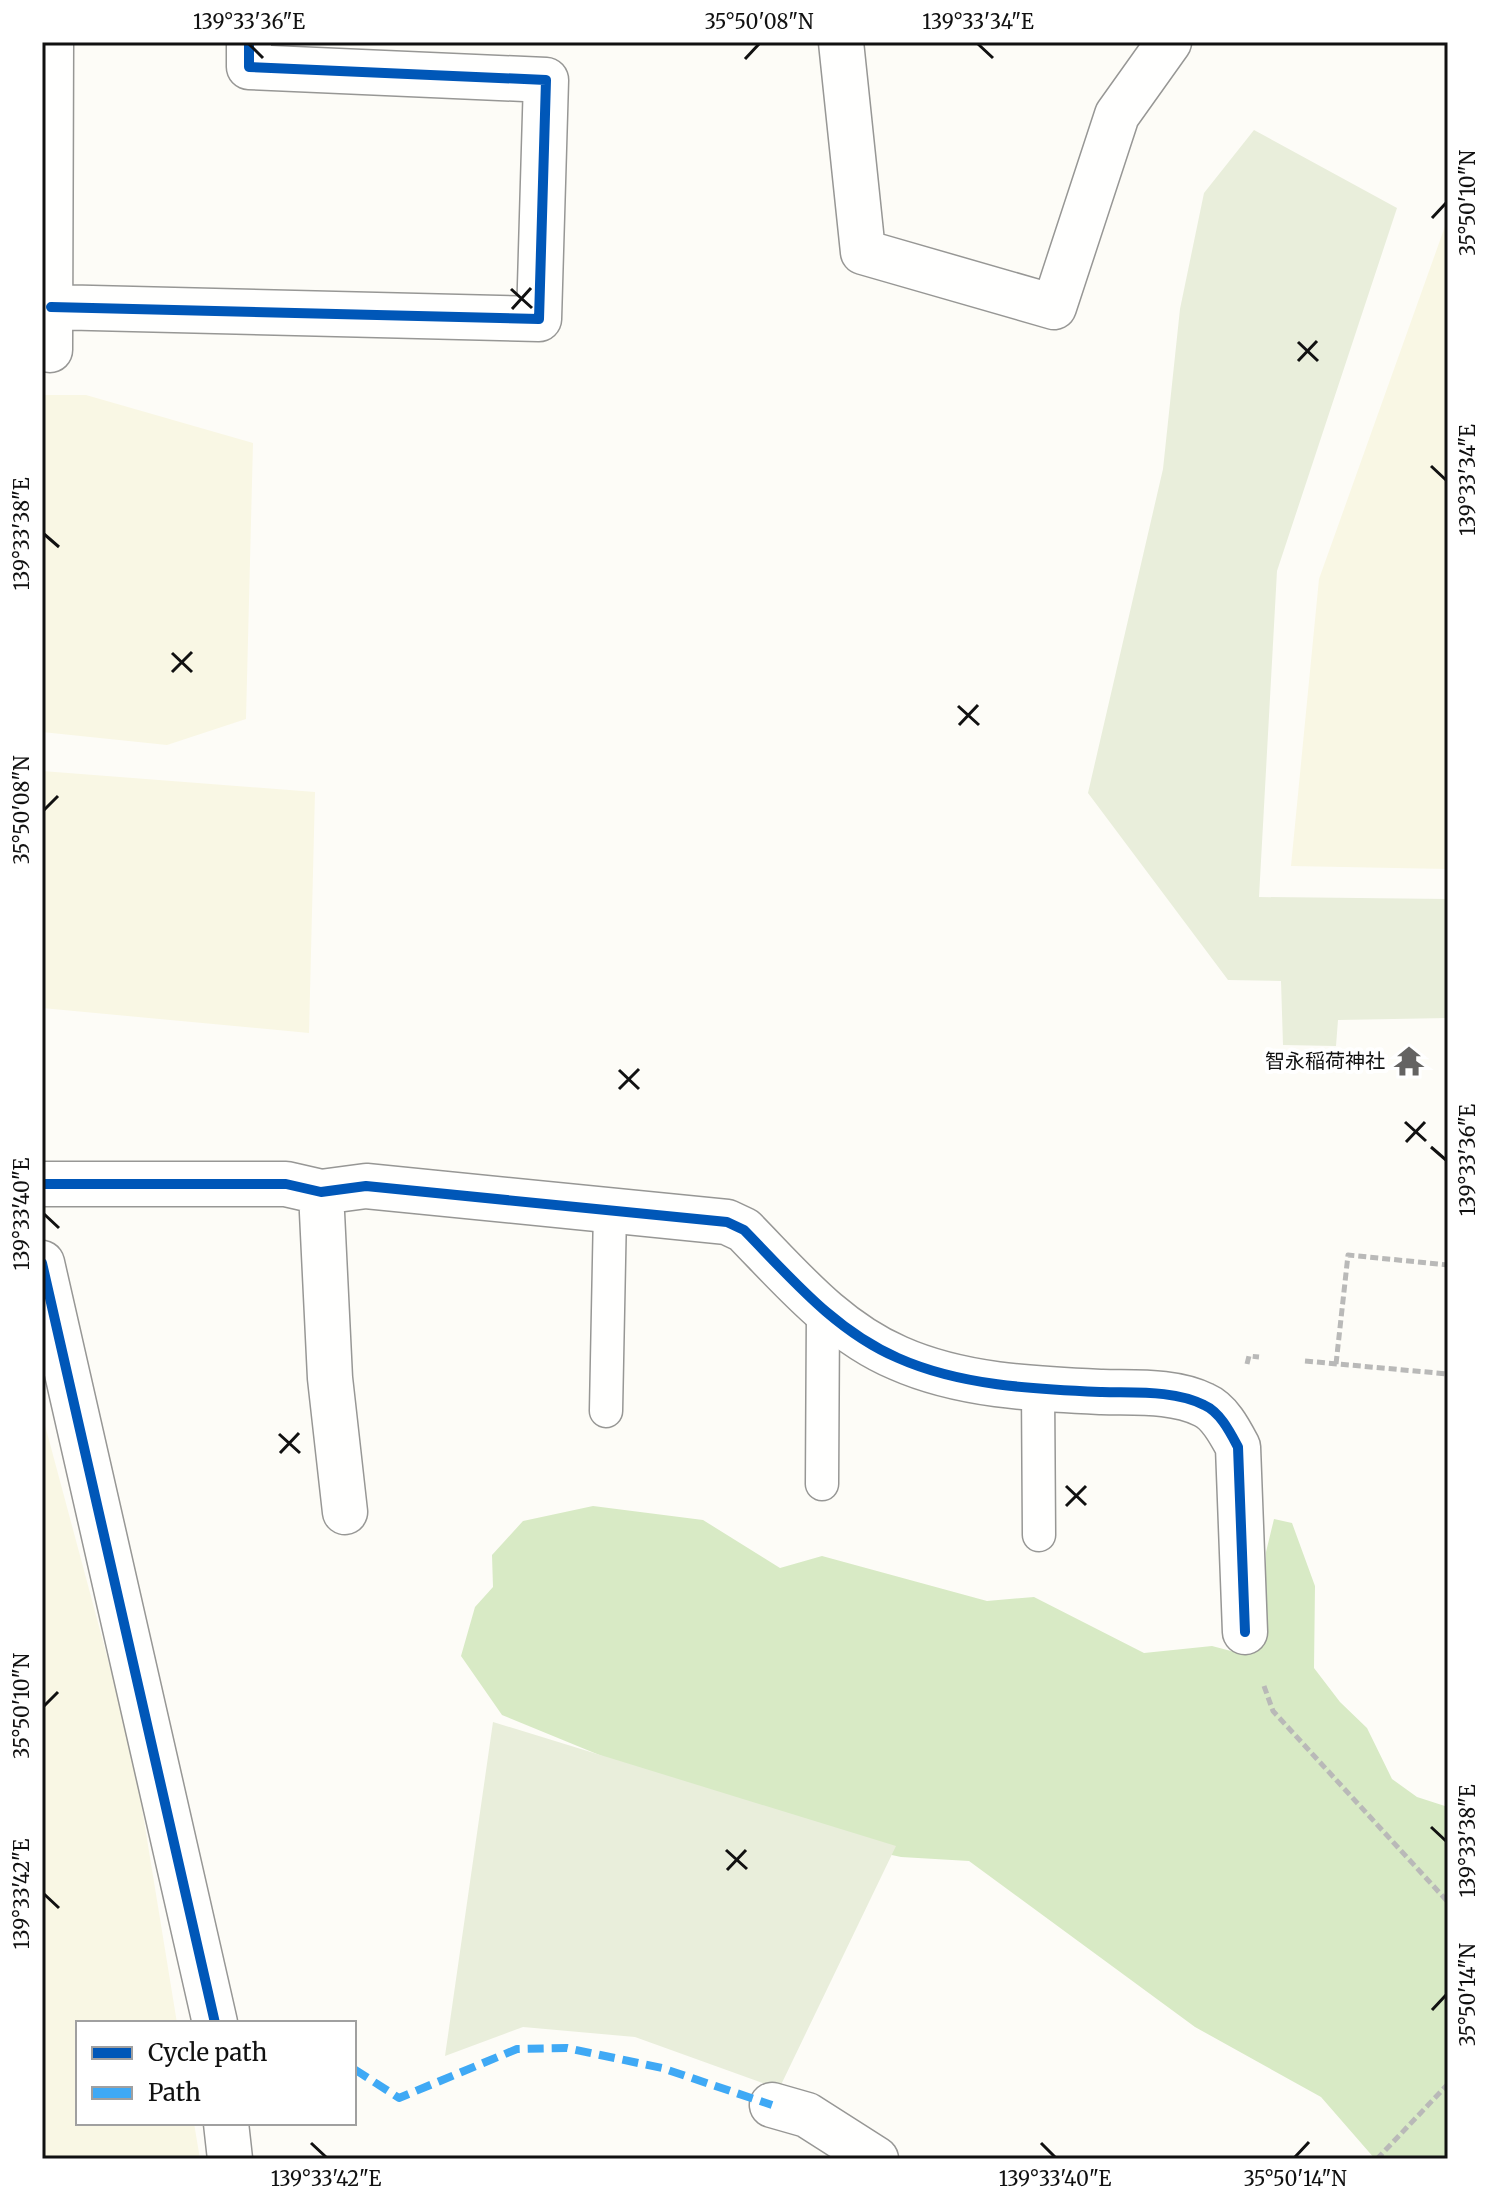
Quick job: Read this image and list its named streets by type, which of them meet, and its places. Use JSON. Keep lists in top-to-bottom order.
{
  "places": {
    "temple": ["智永稲荷神社"]
  },
  "legend": ["Cycle path", "Path"],
  "coordinates": [
    "139°33'36\"E",
    "35°50'08\"N",
    "139°33'34\"E",
    "35°50'10\"N",
    "139°33'38\"E",
    "139°33'40\"E",
    "139°33'42\"E",
    "35°50'14\"N"
  ]
}
